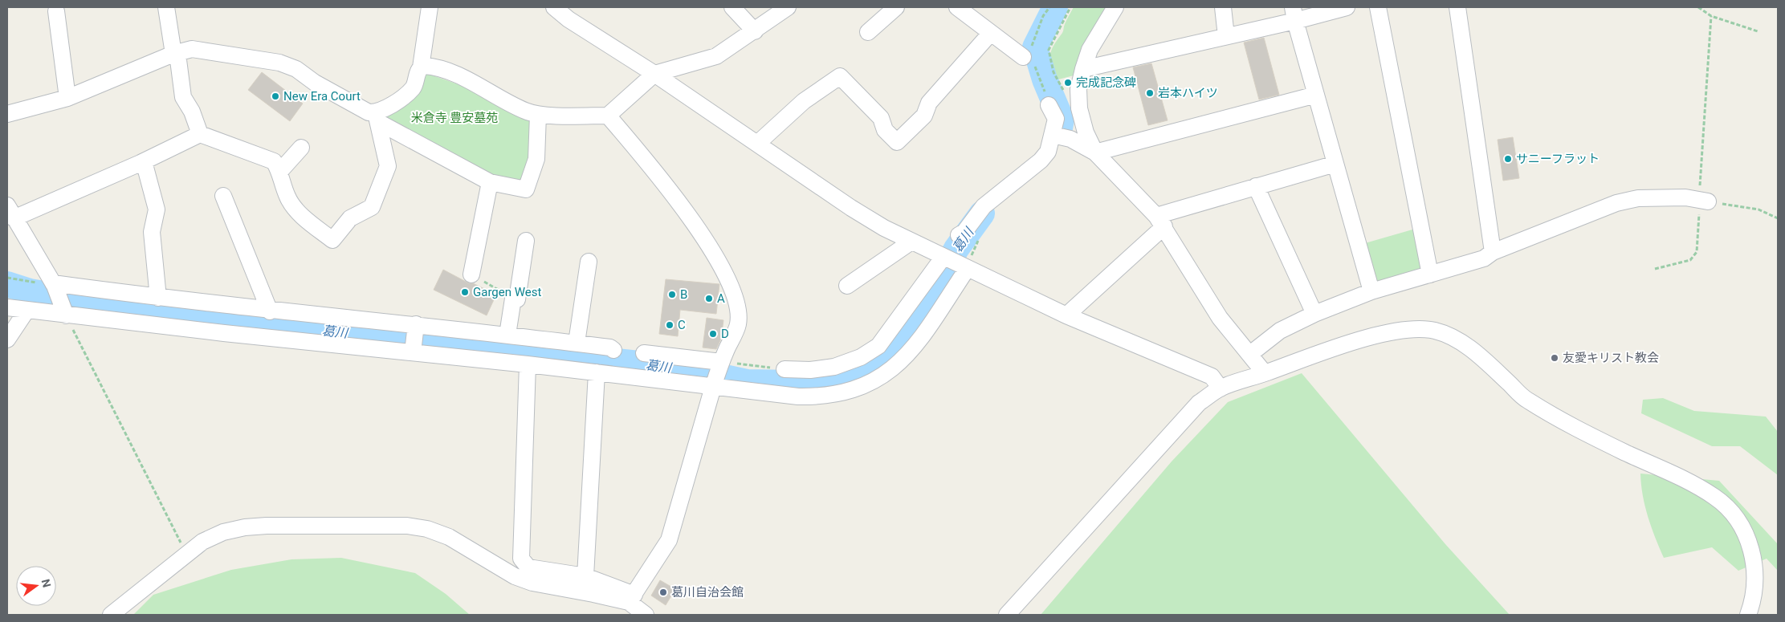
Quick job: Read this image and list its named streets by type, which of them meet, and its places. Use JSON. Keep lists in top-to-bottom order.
{
  "water": ["葛川"],
  "parks": ["米倉寺 豊安墓苑"],
  "places": [
    "完成記念碑",
    "岩本ハイツ",
    "New Era Court",
    "サニーフラット",
    "Gargen West",
    "B",
    "A",
    "C",
    "D",
    "友愛キリスト教会",
    "葛川自治会館"
  ],
  "north": "right"
}
